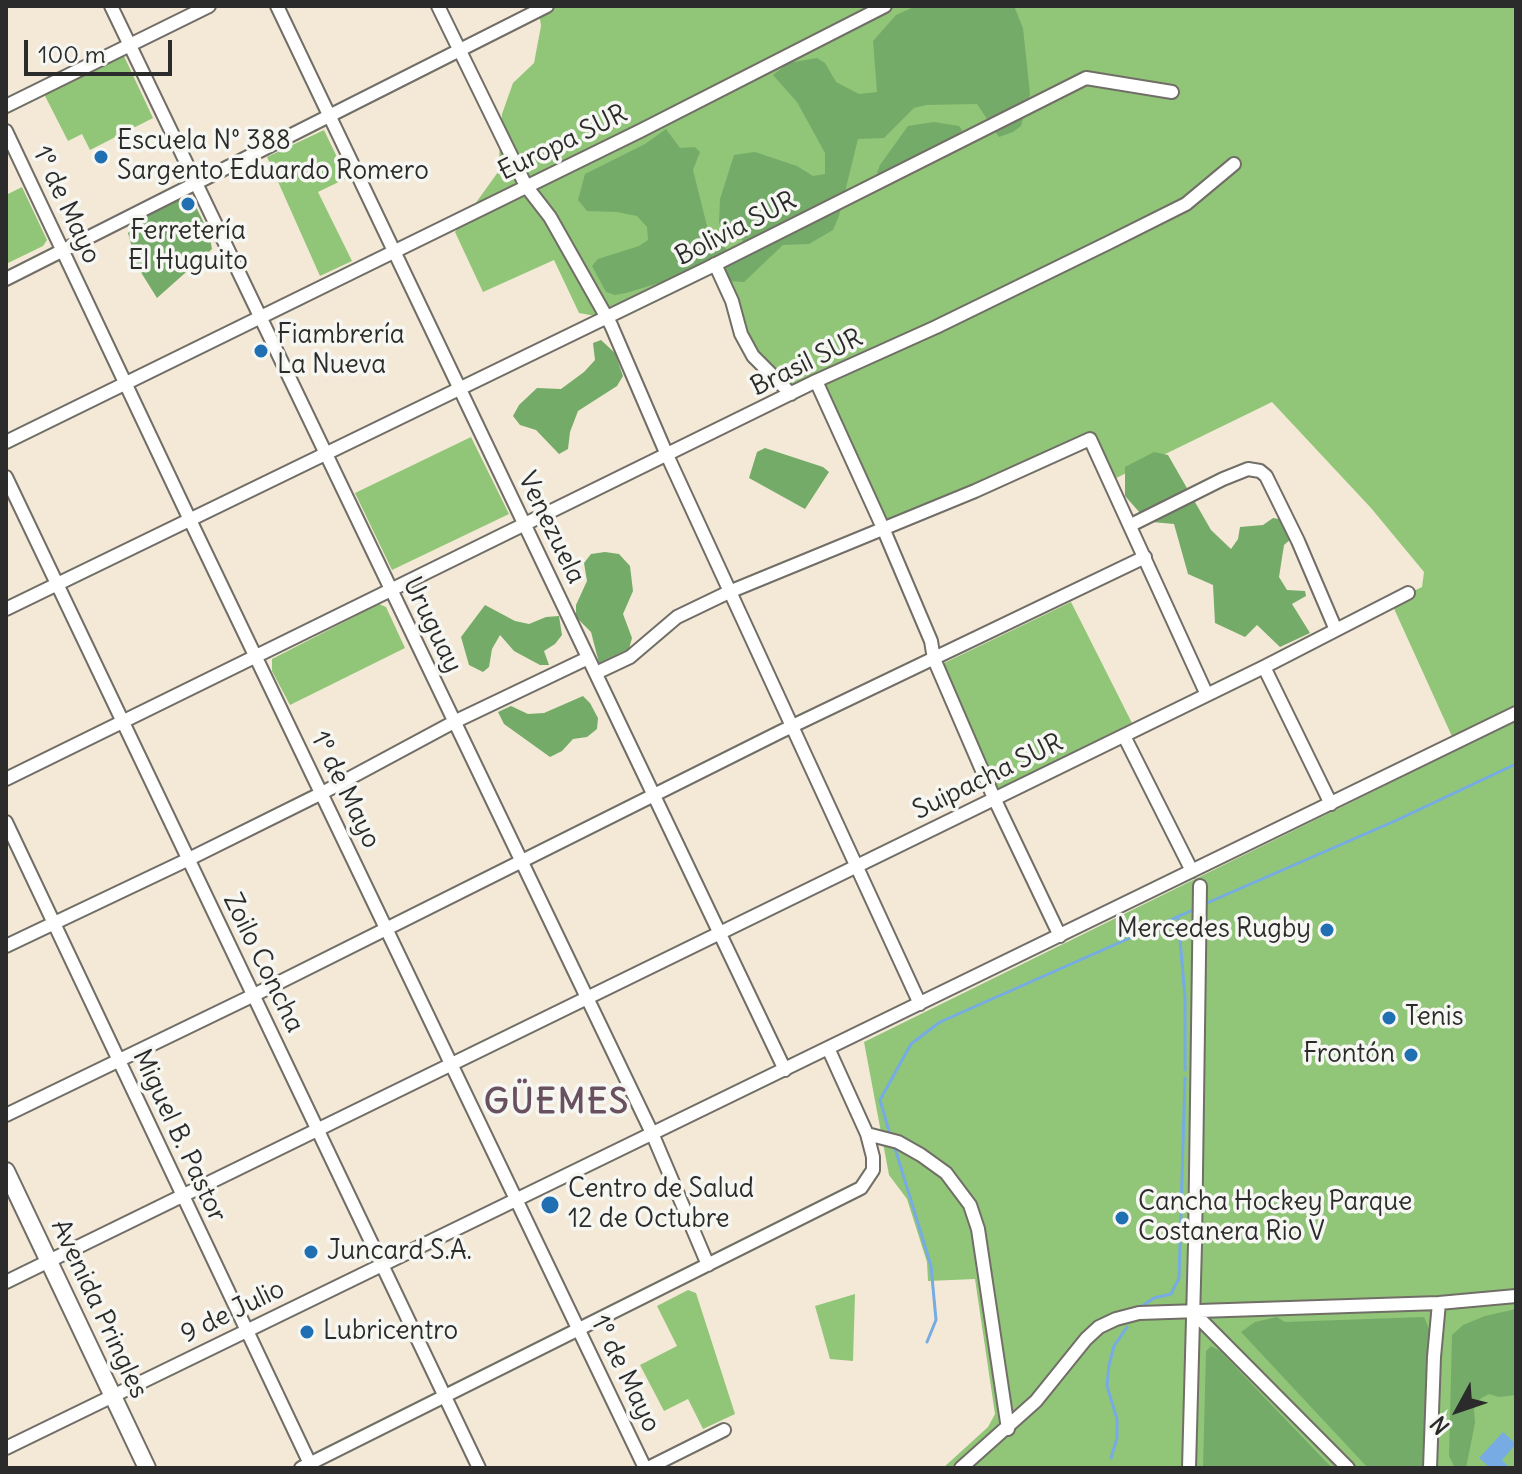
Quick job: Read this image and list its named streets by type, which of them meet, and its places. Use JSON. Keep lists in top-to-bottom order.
{
  "streets": {
    "main road": ["Avenida Pringles"],
    "street": [
      "Europa SUR",
      "1º de Mayo",
      "Bolivia SUR",
      "Brasil SUR",
      "Venezuela",
      "Uruguay",
      "Suipacha SUR",
      "Zoilo Concha",
      "Miguel B. Pastor",
      "9 de Julio"
    ]
  },
  "crossings": [
    ["Europa SUR", "1º de Mayo"],
    ["Europa SUR", "Venezuela"],
    ["Europa SUR", "Uruguay"],
    ["1º de Mayo", "Bolivia SUR"],
    ["1º de Mayo", "Brasil SUR"],
    ["1º de Mayo", "Suipacha SUR"],
    ["1º de Mayo", "9 de Julio"],
    ["Bolivia SUR", "Venezuela"],
    ["Bolivia SUR", "Uruguay"],
    ["Bolivia SUR", "Zoilo Concha"],
    ["Brasil SUR", "Venezuela"],
    ["Brasil SUR", "Uruguay"],
    ["Brasil SUR", "Zoilo Concha"],
    ["Venezuela", "Suipacha SUR"],
    ["Venezuela", "9 de Julio"],
    ["Uruguay", "Suipacha SUR"],
    ["Uruguay", "9 de Julio"],
    ["Suipacha SUR", "Zoilo Concha"],
    ["Suipacha SUR", "Miguel B. Pastor"],
    ["Suipacha SUR", "Avenida Pringles"],
    ["Zoilo Concha", "9 de Julio"],
    ["Miguel B. Pastor", "9 de Julio"],
    ["Avenida Pringles", "9 de Julio"]
  ],
  "districts": ["GÜEMES"],
  "places": [
    "Escuela N° 388 Sargento Eduardo Romero",
    "Ferretería El Huguito",
    "Fiambrería La Nueva",
    "Mercedes Rugby",
    "Tenis",
    "Frontón",
    "Centro de Salud 12 de Octubre",
    "Cancha Hockey Parque Costanera Rio V",
    "Juncard S.A.",
    "Lubricentro"
  ],
  "scale_bar": "100 m",
  "north": "bottom left"
}
